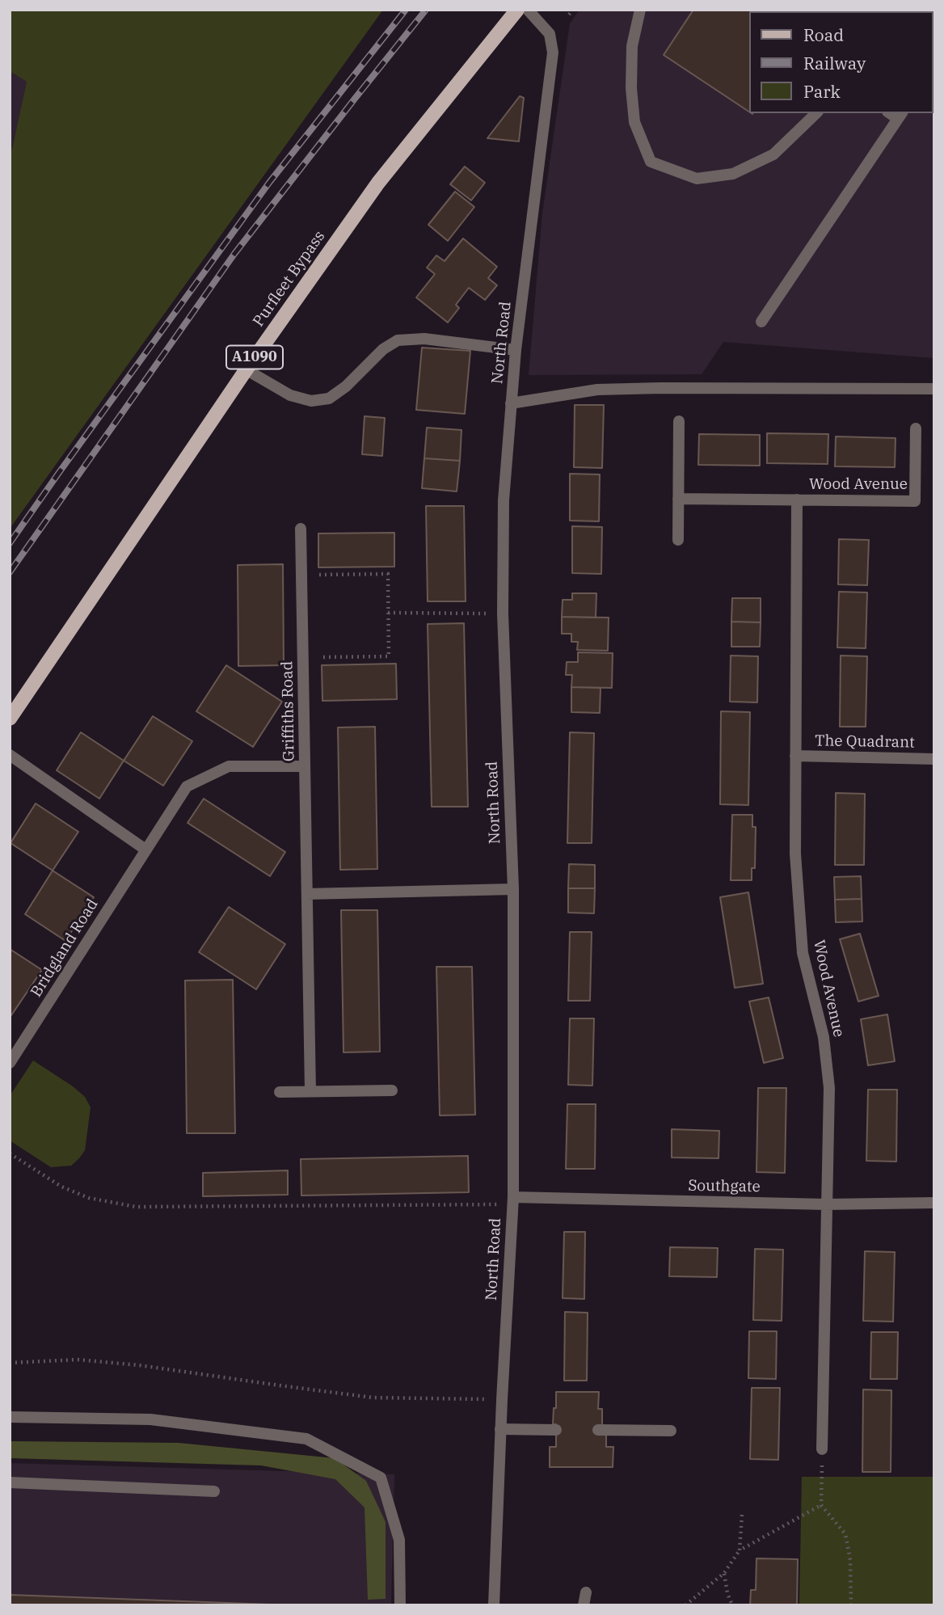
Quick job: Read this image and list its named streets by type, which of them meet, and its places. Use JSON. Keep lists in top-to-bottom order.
{
  "streets": {
    "main road": ["Purfleet Bypass", "A1090"],
    "street": [
      "North Road",
      "Wood Avenue",
      "Griffiths Road",
      "The Quadrant",
      "Bridgland Road",
      "Southgate"
    ]
  },
  "crossings": [
    ["North Road", "Southgate"],
    ["Wood Avenue", "The Quadrant"],
    ["Wood Avenue", "Southgate"],
    ["Griffiths Road", "Bridgland Road"]
  ],
  "legend": ["Road", "Railway", "Park"]
}
